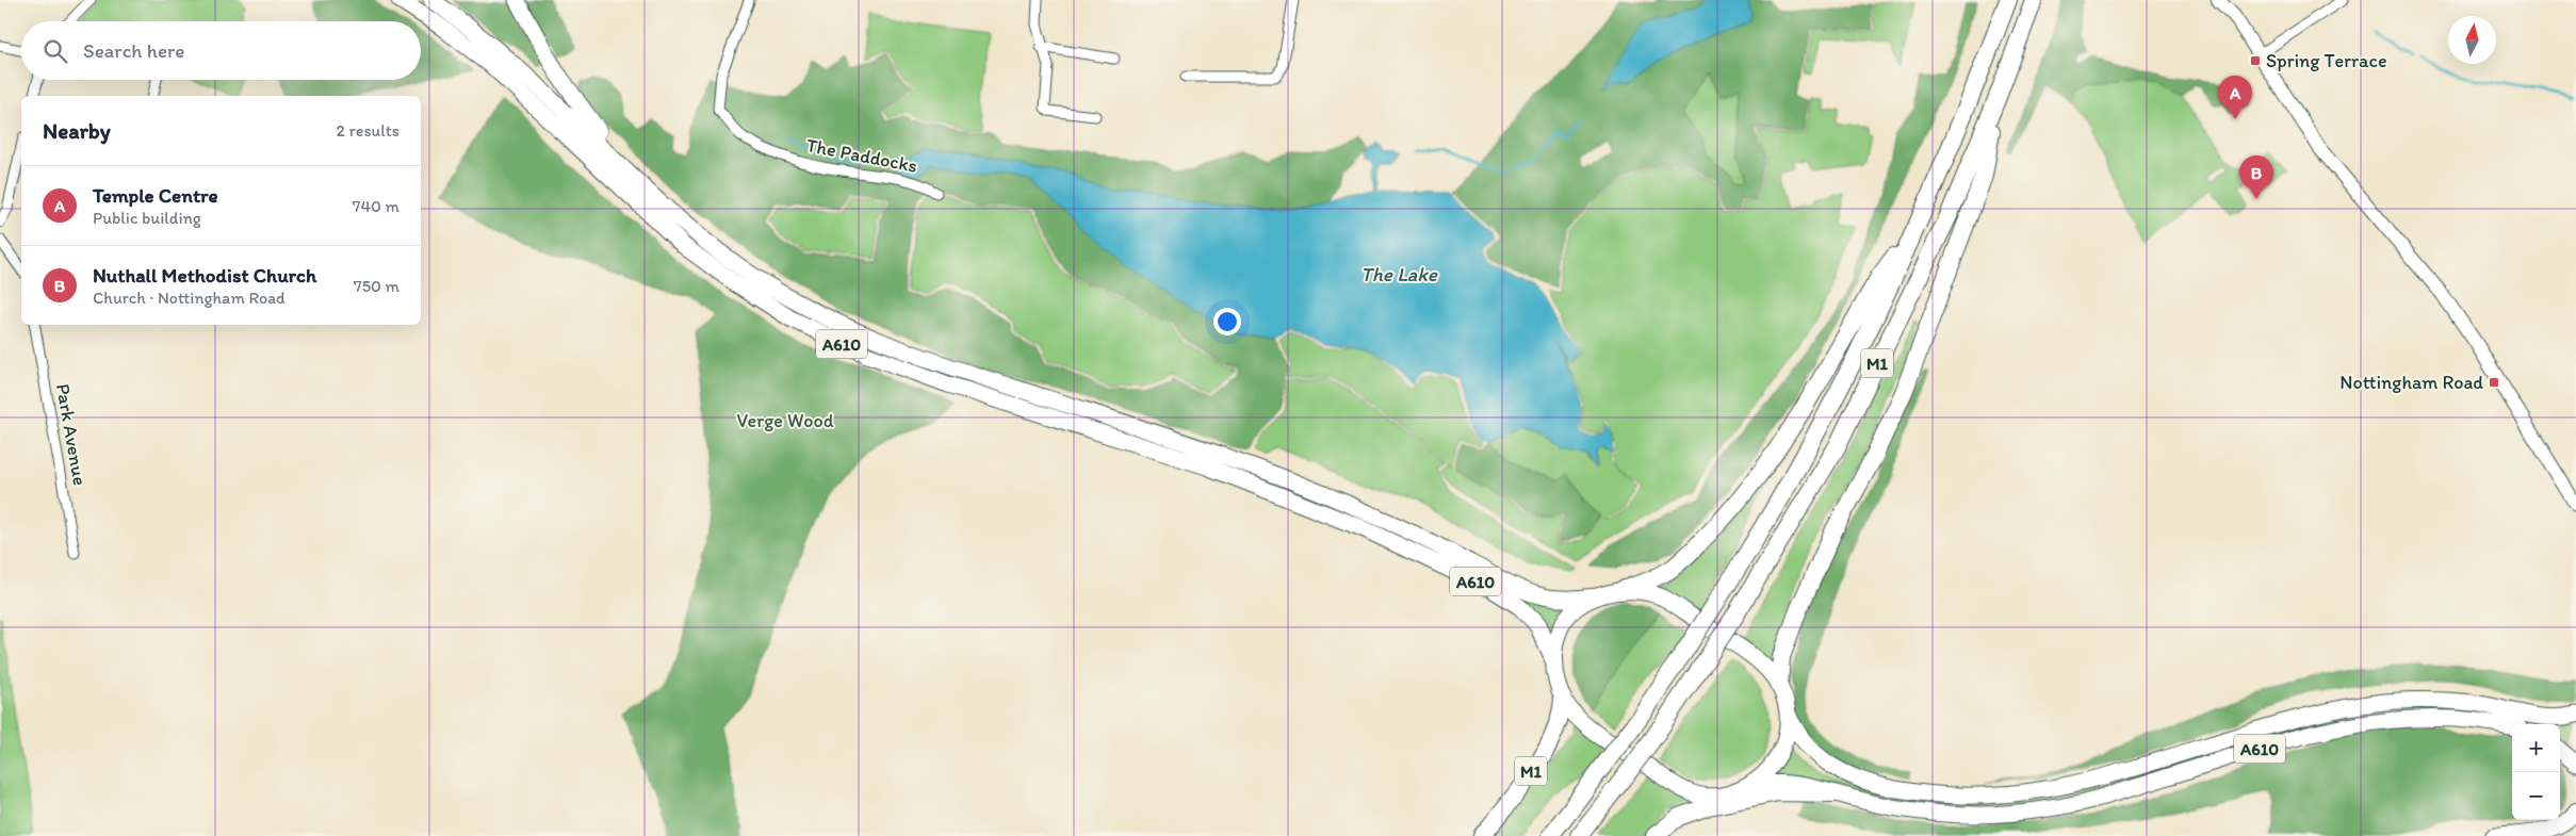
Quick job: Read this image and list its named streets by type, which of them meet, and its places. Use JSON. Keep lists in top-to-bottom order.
{
  "streets": {
    "highway": ["A610", "M1"],
    "street": ["The Paddocks", "Park Avenue"]
  },
  "water": ["The Lake"],
  "parks": ["Verge Wood"],
  "places": {
    "transit": ["Spring Terrace", "Nottingham Road"]
  },
  "north": "top",
  "page": {
    "search": "Search here",
    "pins": ["A", "B"],
    "heading": ["Nearby", "2 results"],
    "list": [
      {
        "mark": "A",
        "name": "Temple Centre",
        "note": "Public building",
        "value": "740 m"
      },
      {
        "mark": "B",
        "name": "Nuthall Methodist Church",
        "note": "Church · Nottingham Road",
        "value": "750 m"
      }
    ],
    "map_buttons": ["+", "−"]
  }
}
